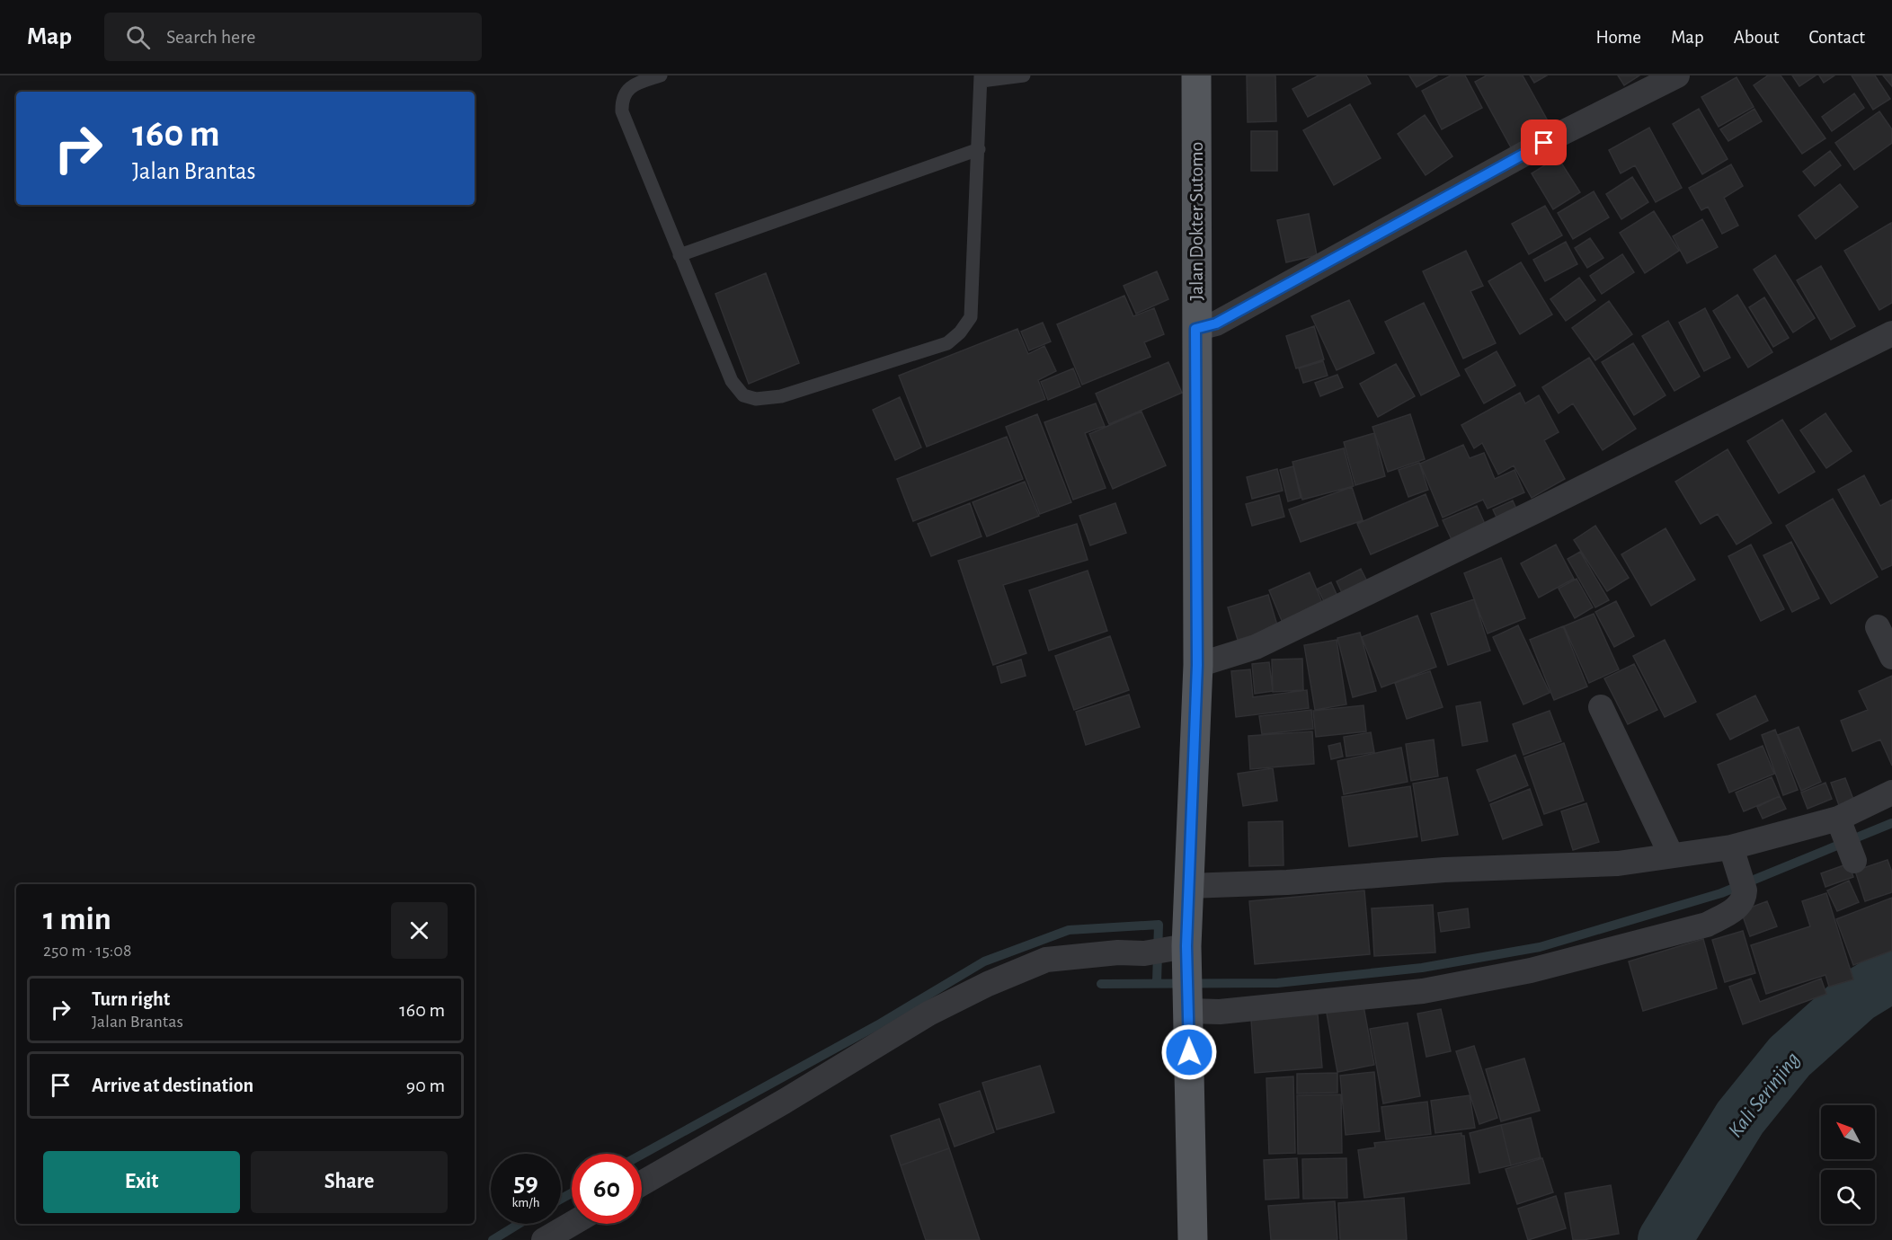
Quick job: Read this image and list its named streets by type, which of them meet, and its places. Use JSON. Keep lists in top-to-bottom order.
{
  "streets": {
    "main road": ["Jalan Dokter Sutomo"]
  },
  "water": ["Kali Serinjing"],
  "north": "top left",
  "page": {
    "header": "Map",
    "search": "Search here",
    "nav": [
      "Home",
      "Map",
      "About",
      "Contact"
    ],
    "turn": ["160 m", "Jalan Brantas"],
    "heading": ["1 min", "250 m · 15:08"],
    "list": [
      {
        "name": "Turn right",
        "note": "Jalan Brantas",
        "value": "160 m"
      },
      {
        "name": "Arrive at destination",
        "value": "90 m"
      }
    ],
    "buttons": ["Exit", "Share"],
    "speed": "59 km/h",
    "limit": "60"
  }
}
